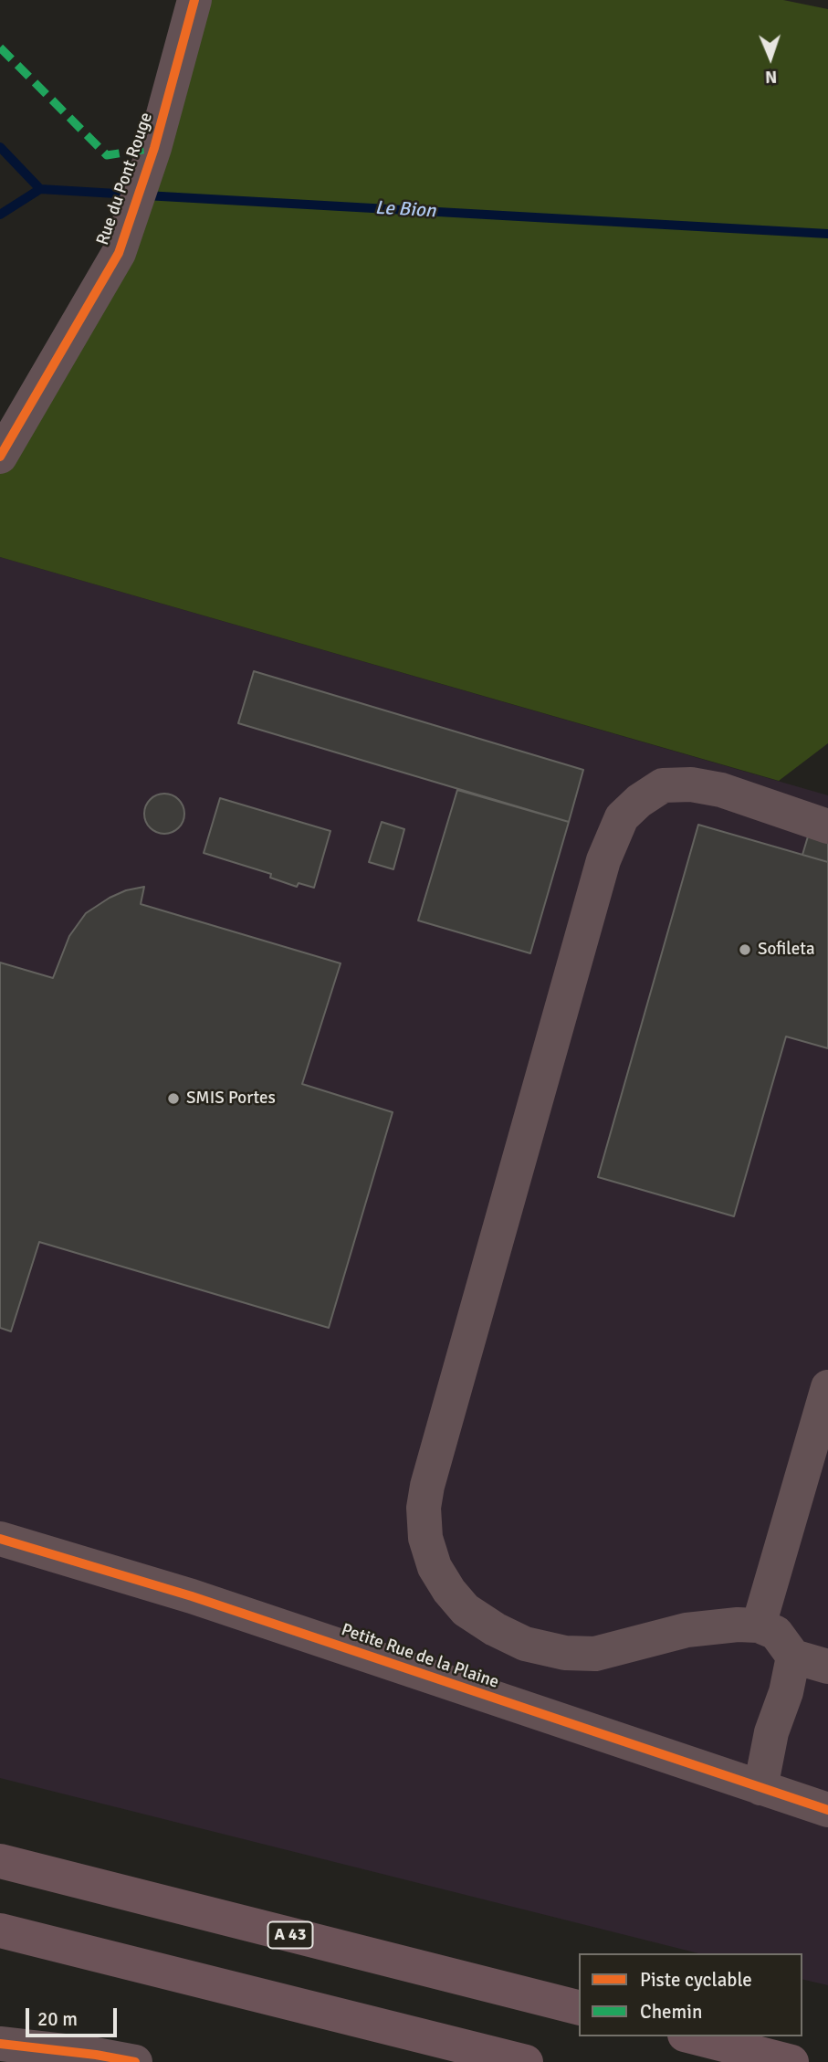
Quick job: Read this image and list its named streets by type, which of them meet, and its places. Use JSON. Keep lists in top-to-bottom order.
{
  "streets": {
    "highway": ["A 43"],
    "street": ["Rue du Pont Rouge", "Petite Rue de la Plaine"]
  },
  "water": ["Le Bion"],
  "places": ["Sofileta", "SMIS Portes"],
  "legend": ["Piste cyclable", "Chemin"],
  "scale_bar": "20 m",
  "north": "bottom"
}
